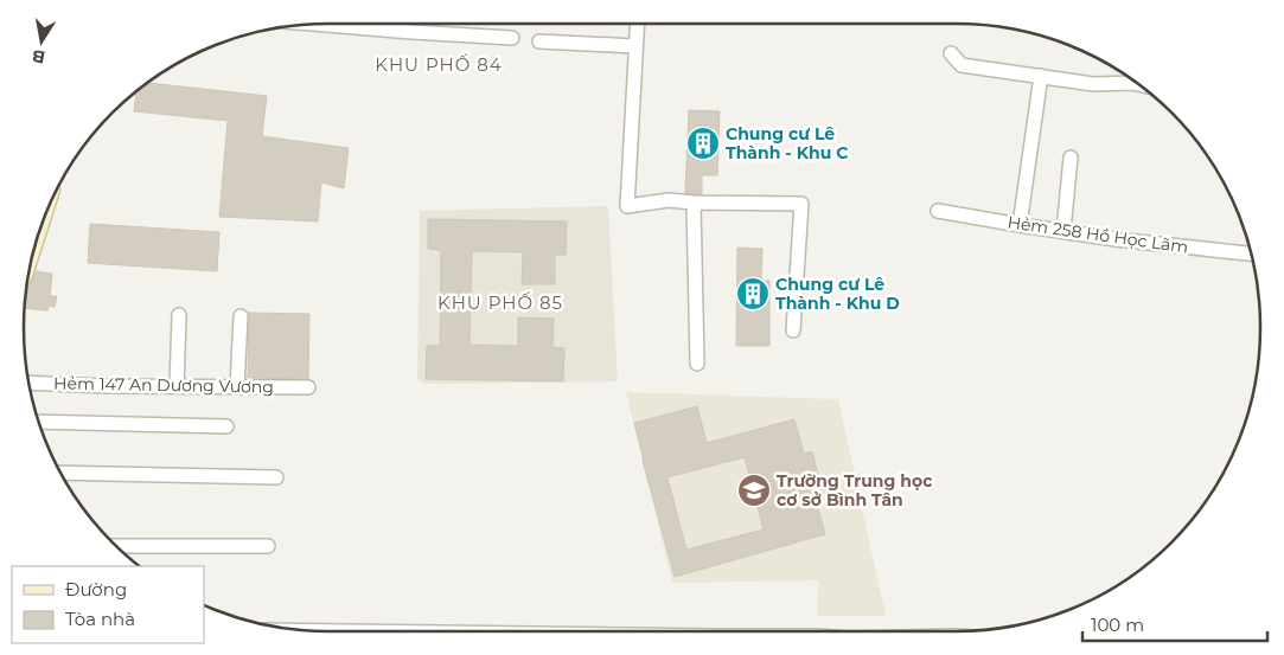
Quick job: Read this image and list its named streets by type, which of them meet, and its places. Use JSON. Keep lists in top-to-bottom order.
{
  "streets": {
    "street": ["Hẻm 258 Hồ Học Lãm", "Hẻm 147 An Dương Vương"]
  },
  "districts": ["KHU PHỐ 84", "KHU PHỐ 85"],
  "places": {
    "building": ["Chung cư Lê Thành - Khu C", "Chung cư Lê Thành - Khu D"],
    "school or university": ["Trường Trung học cơ sở Bình Tân"]
  },
  "legend": ["Đường", "Tòa nhà"],
  "scale_bar": "100 m",
  "north": "bottom"
}
